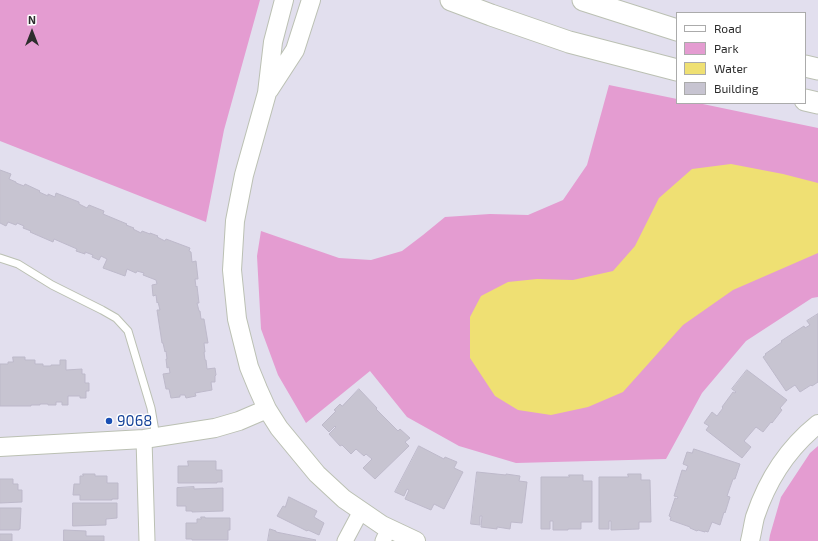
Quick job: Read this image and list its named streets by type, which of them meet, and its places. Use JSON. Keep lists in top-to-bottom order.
{
  "places": ["9068"],
  "legend": [
    "Road",
    "Park",
    "Water",
    "Building"
  ],
  "north": "top"
}
